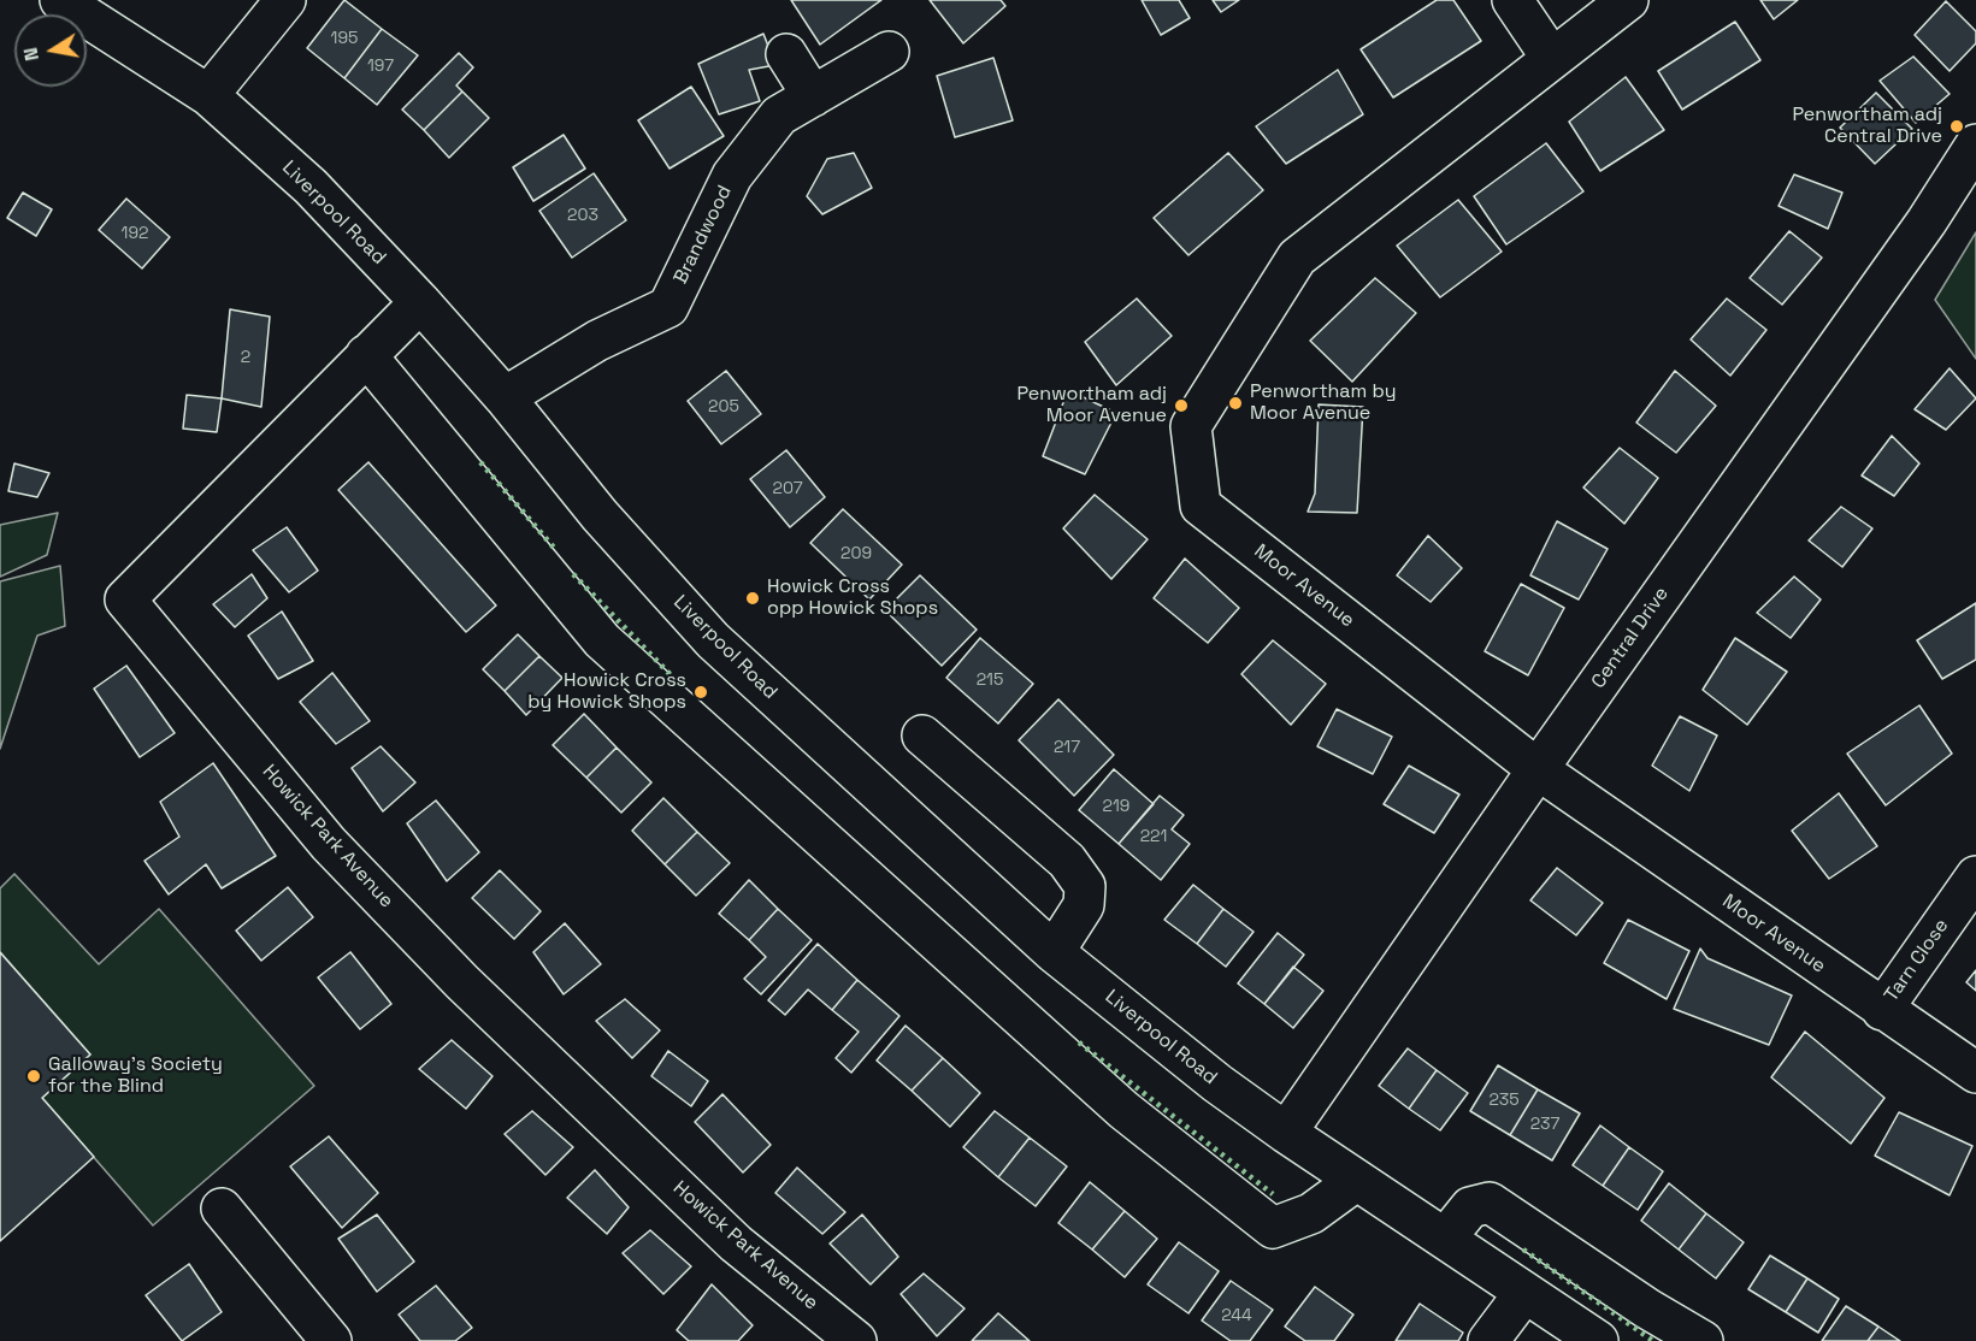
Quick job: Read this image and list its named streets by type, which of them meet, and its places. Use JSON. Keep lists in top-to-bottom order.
{
  "streets": {
    "street": [
      "Liverpool Road",
      "Brandwood",
      "Moor Avenue",
      "Central Drive",
      "Howick Park Avenue",
      "Tarn Close"
    ]
  },
  "crossings": [
    ["Liverpool Road", "Brandwood"],
    ["Liverpool Road", "Central Drive"],
    ["Liverpool Road", "Howick Park Avenue"],
    ["Moor Avenue", "Central Drive"],
    ["Moor Avenue", "Tarn Close"]
  ],
  "places": [
    "Penwortham adj Central Drive",
    "Penwortham by Moor Avenue",
    "Penwortham adj Moor Avenue",
    "Howick Cross opp Howick Shops",
    "Howick Cross by Howick Shops",
    "Galloway's Society for the Blind"
  ],
  "house_numbers": [
    "195",
    "197",
    "203",
    "192",
    "2",
    "205",
    "207",
    "209",
    "215",
    "217",
    "219",
    "221",
    "235",
    "237",
    "244"
  ],
  "north": "left"
}
